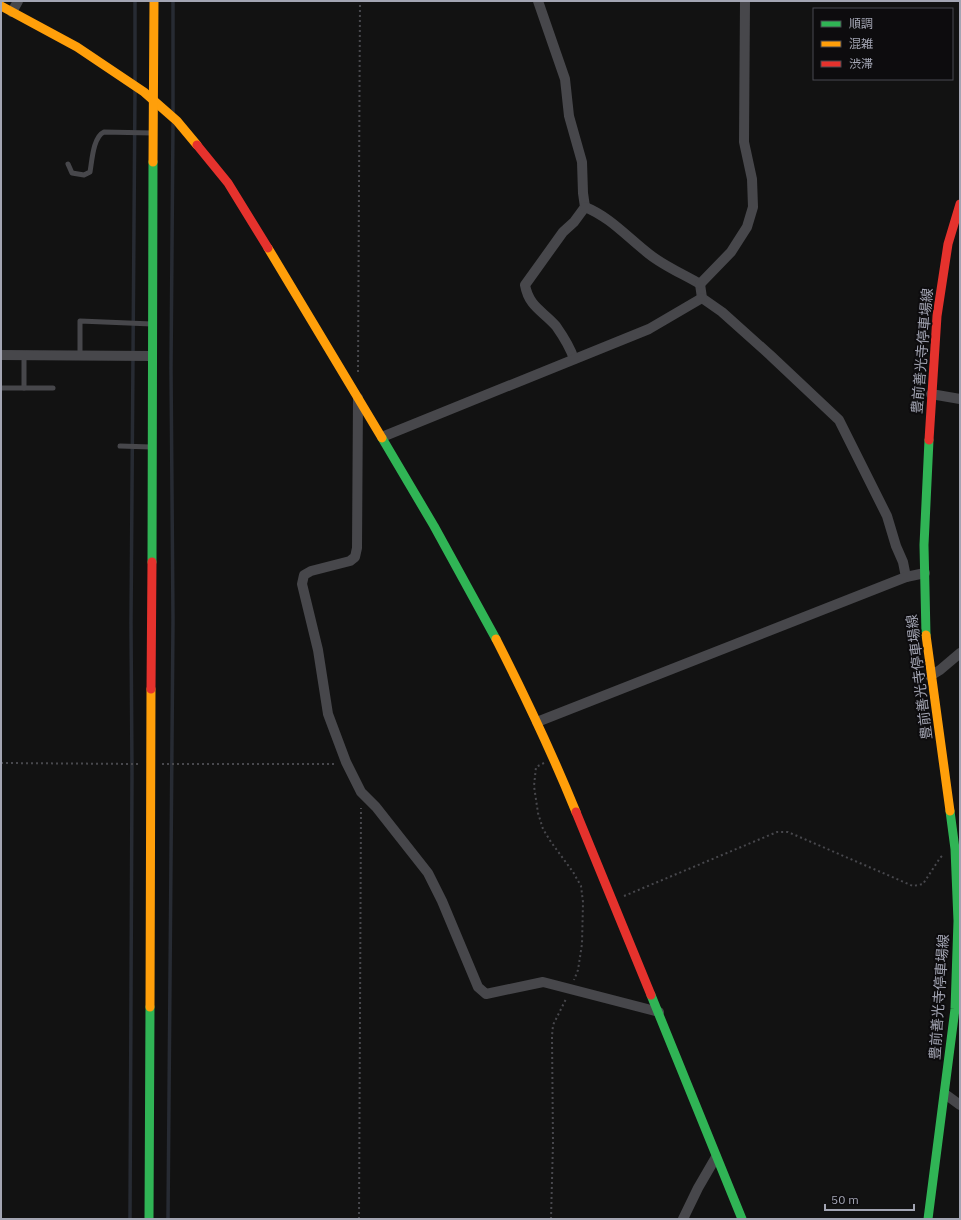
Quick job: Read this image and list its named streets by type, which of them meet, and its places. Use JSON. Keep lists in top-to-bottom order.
{
  "streets": {
    "street": ["豊前善光寺停車場線"]
  },
  "legend": ["順調", "混雑", "渋滞"],
  "scale_bar": "50 m"
}
